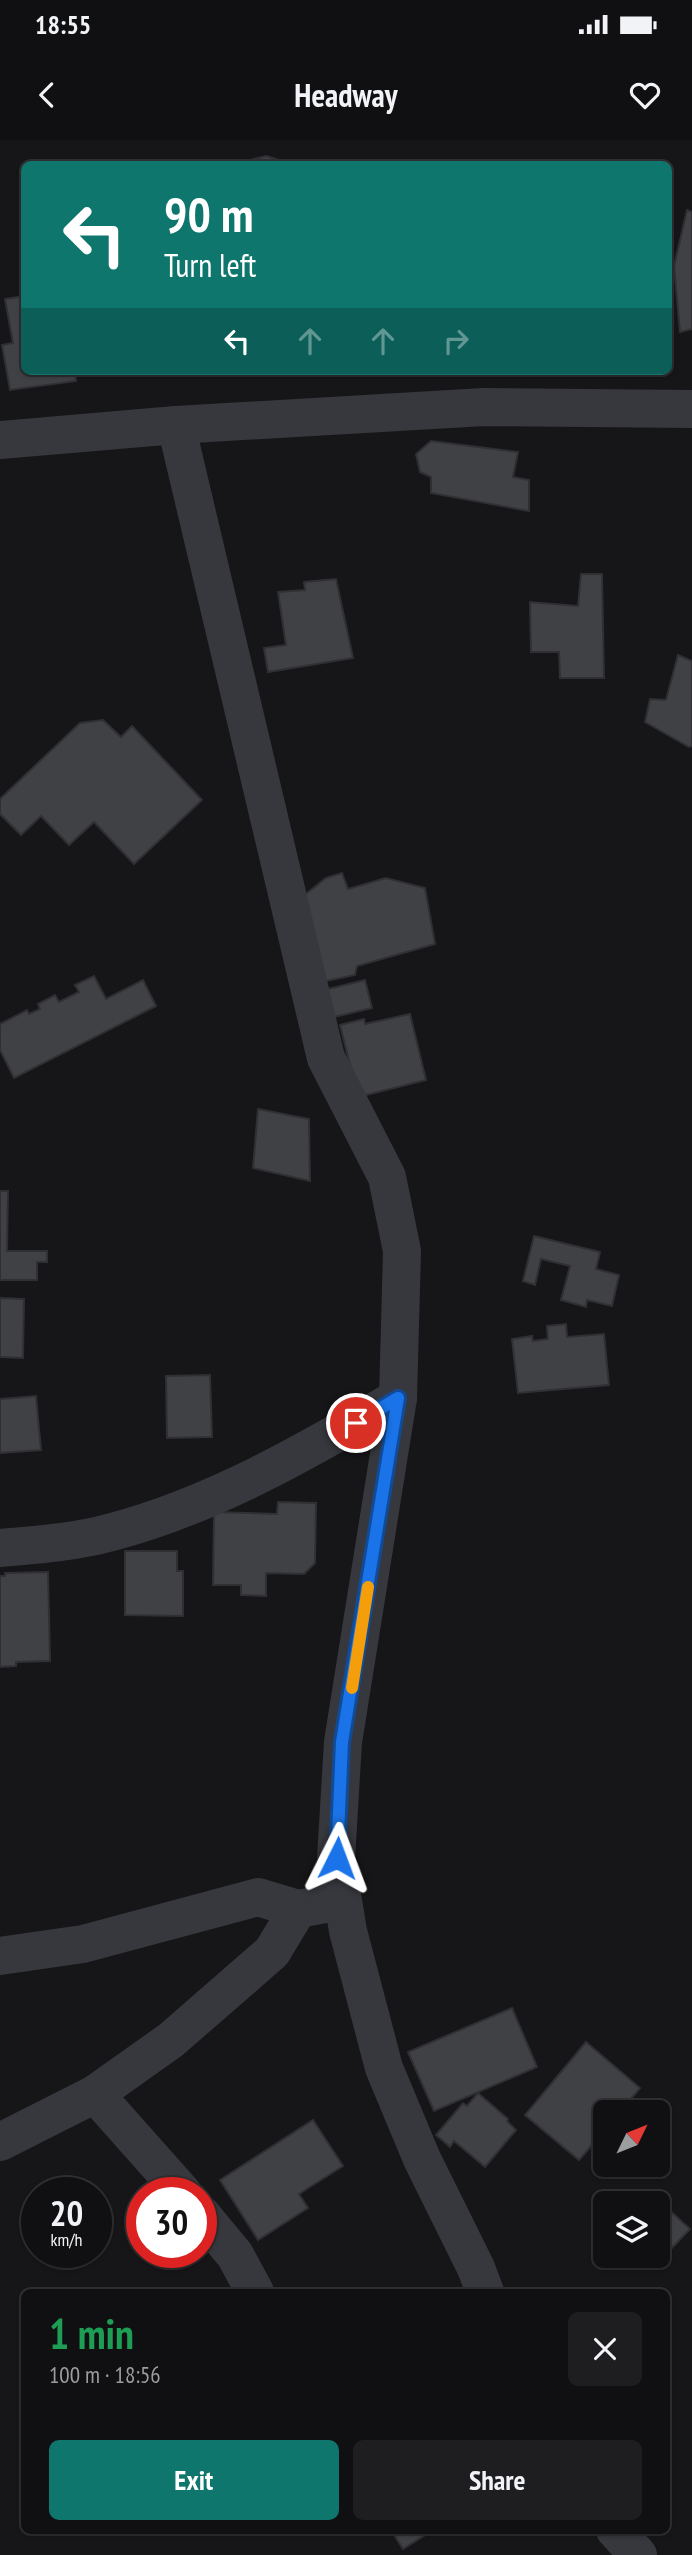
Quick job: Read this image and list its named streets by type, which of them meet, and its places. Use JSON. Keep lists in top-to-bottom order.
{
  "north": "top right",
  "page": {
    "status": "18:55",
    "header": "Headway",
    "turn": ["90 m", "Turn left"],
    "speed": "20 km/h",
    "limit": "30",
    "heading": ["1 min", "100 m · 18:56"],
    "buttons": ["Exit", "Share"]
  }
}
